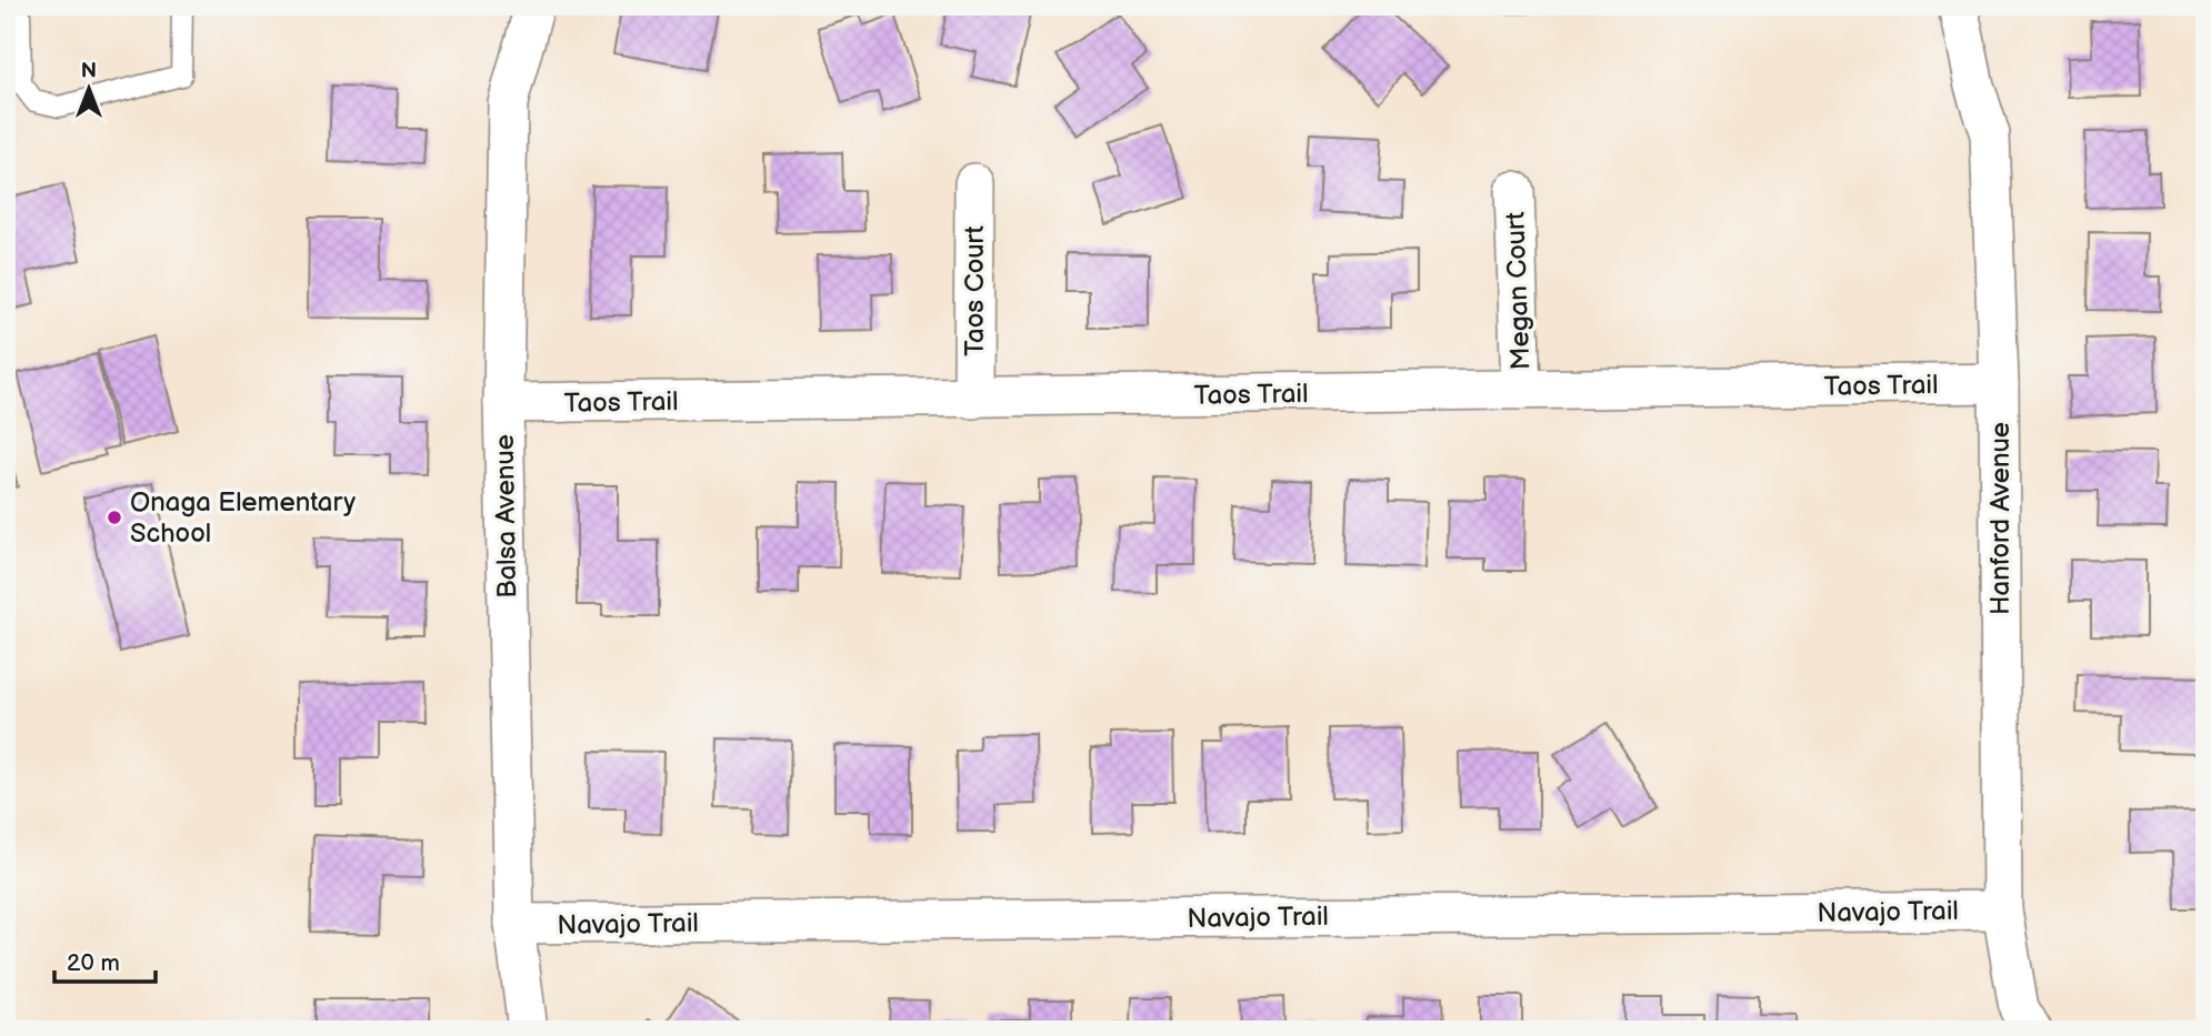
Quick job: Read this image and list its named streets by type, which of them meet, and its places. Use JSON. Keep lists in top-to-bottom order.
{
  "streets": {
    "street": [
      "Taos Court",
      "Megan Court",
      "Taos Trail",
      "Balsa Avenue",
      "Hanford Avenue",
      "Navajo Trail"
    ]
  },
  "crossings": [
    ["Taos Court", "Taos Trail"],
    ["Megan Court", "Taos Trail"],
    ["Taos Trail", "Balsa Avenue"],
    ["Taos Trail", "Hanford Avenue"],
    ["Balsa Avenue", "Navajo Trail"],
    ["Hanford Avenue", "Navajo Trail"]
  ],
  "places": ["Onaga Elementary School"],
  "scale_bar": "20 m",
  "north": "top"
}
